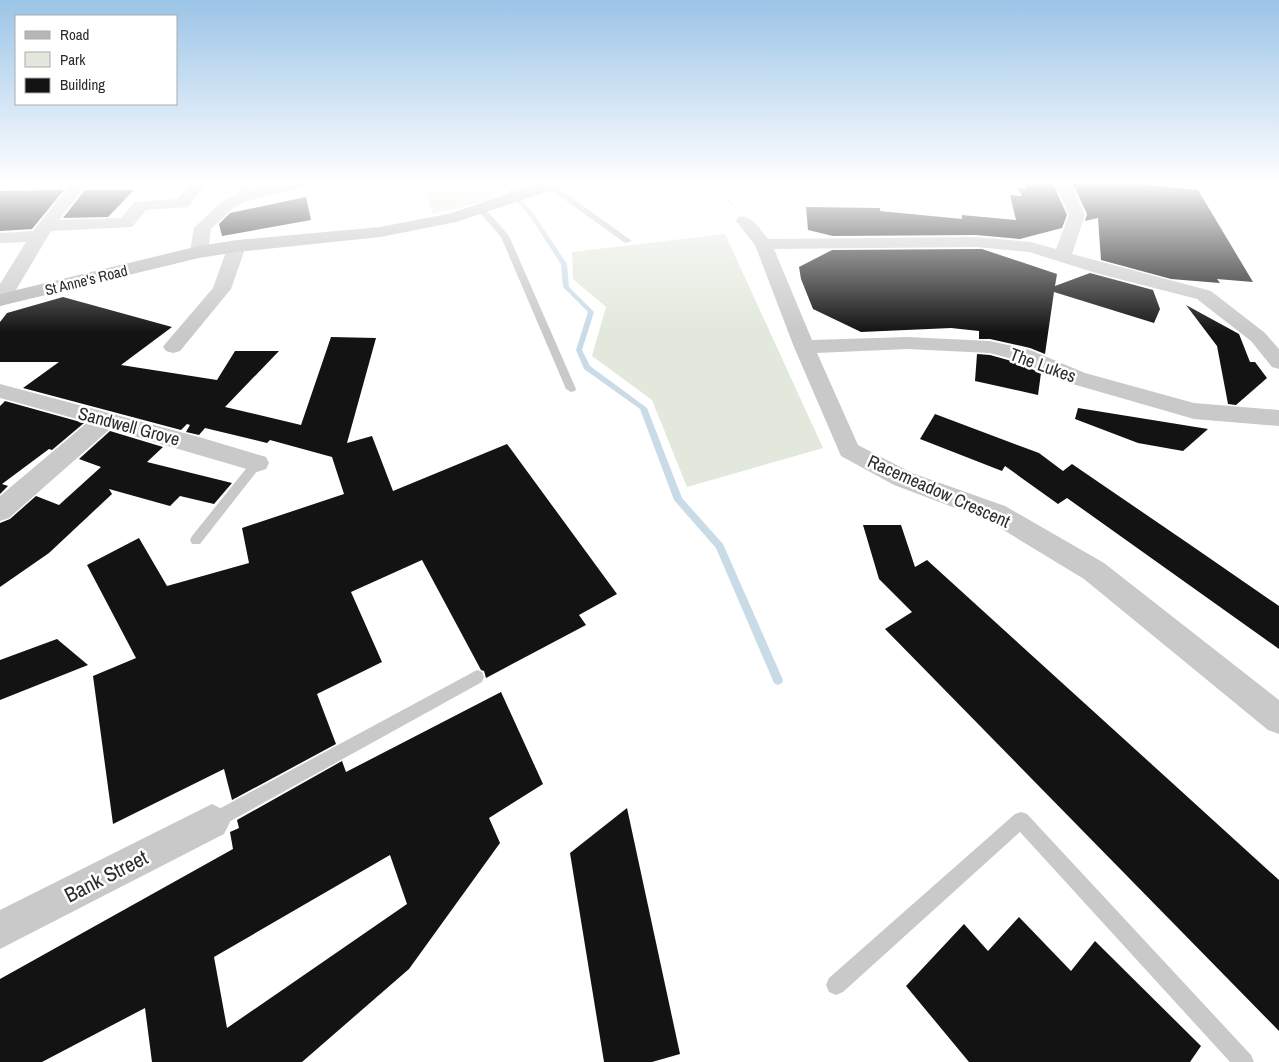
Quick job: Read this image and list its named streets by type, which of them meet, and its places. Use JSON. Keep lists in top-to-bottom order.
{
  "streets": {
    "street": [
      "St Anne's Road",
      "The Lukes",
      "Sandwell Grove",
      "Racemeadow Crescent",
      "Bank Street"
    ]
  },
  "crossings": [
    ["The Lukes", "Racemeadow Crescent"]
  ],
  "legend": ["Road", "Park", "Building"]
}
